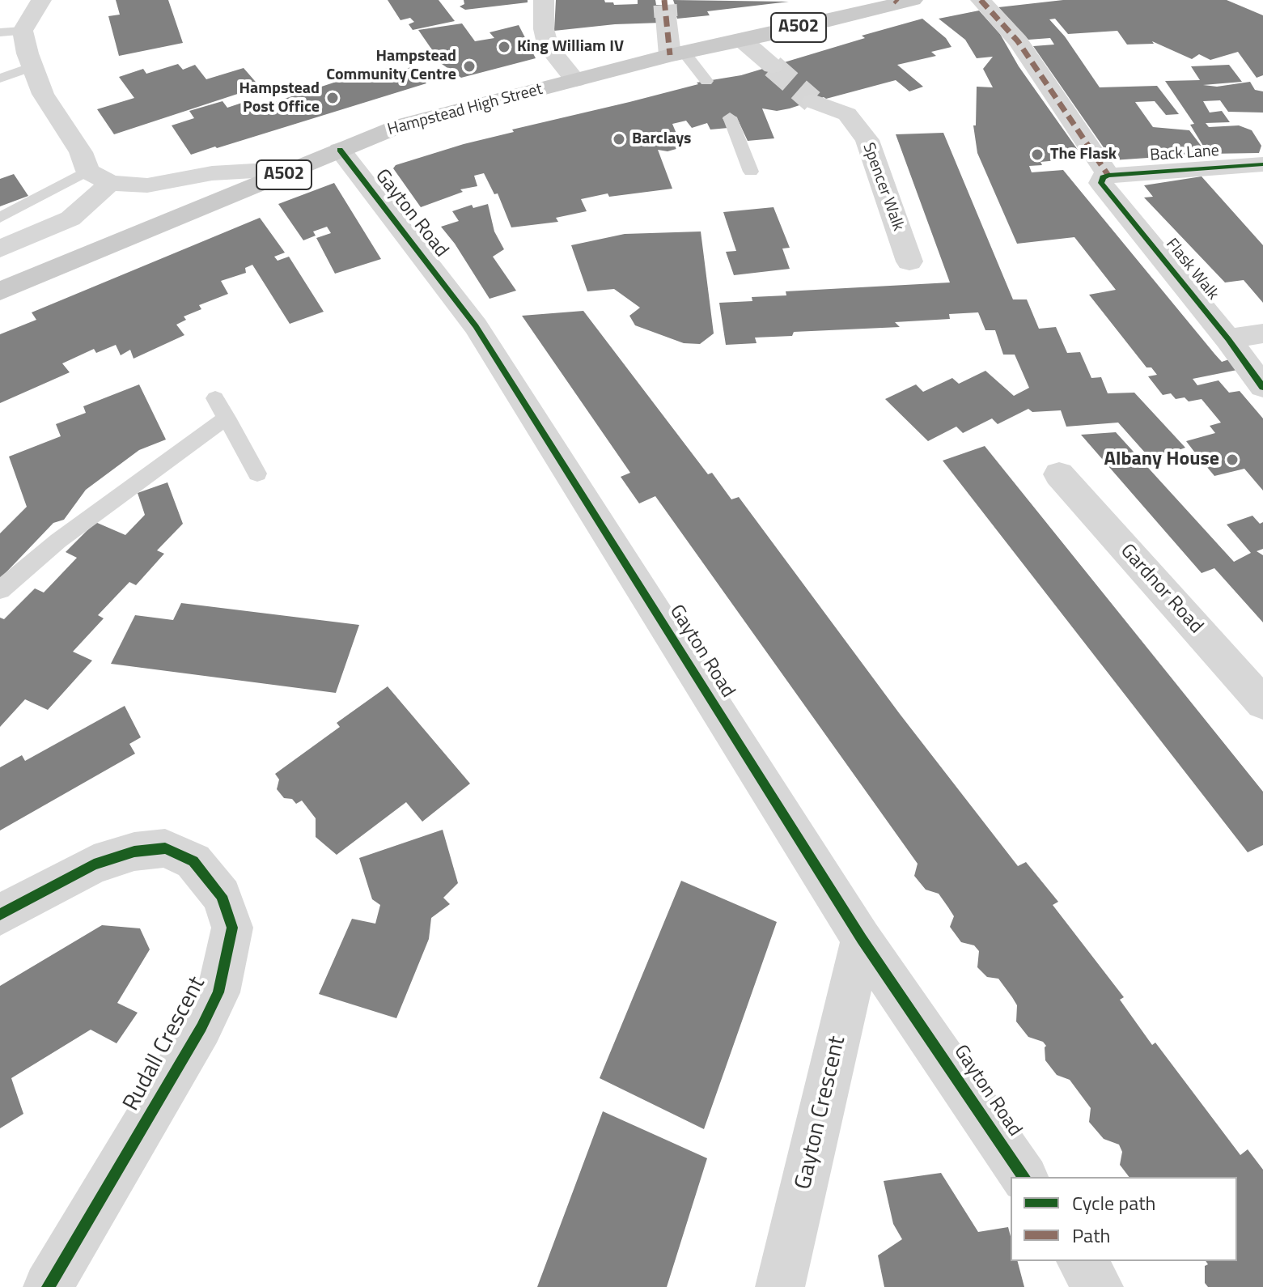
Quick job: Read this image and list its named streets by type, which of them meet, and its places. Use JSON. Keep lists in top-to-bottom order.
{
  "streets": {
    "main road": ["A502", "Hampstead High Street"],
    "street": [
      "Back Lane",
      "Spencer Walk",
      "Gayton Road",
      "Flask Walk",
      "Gardnor Road",
      "Rudall Crescent",
      "Gayton Crescent"
    ]
  },
  "crossings": [
    ["Hampstead High Street", "Gayton Road"],
    ["Back Lane", "Flask Walk"],
    ["Gayton Road", "Gayton Crescent"]
  ],
  "places": [
    "King William IV",
    "Hampstead Community Centre",
    "Hampstead Post Office",
    "Barclays",
    "The Flask",
    "Albany House"
  ],
  "legend": ["Cycle path", "Path"]
}
